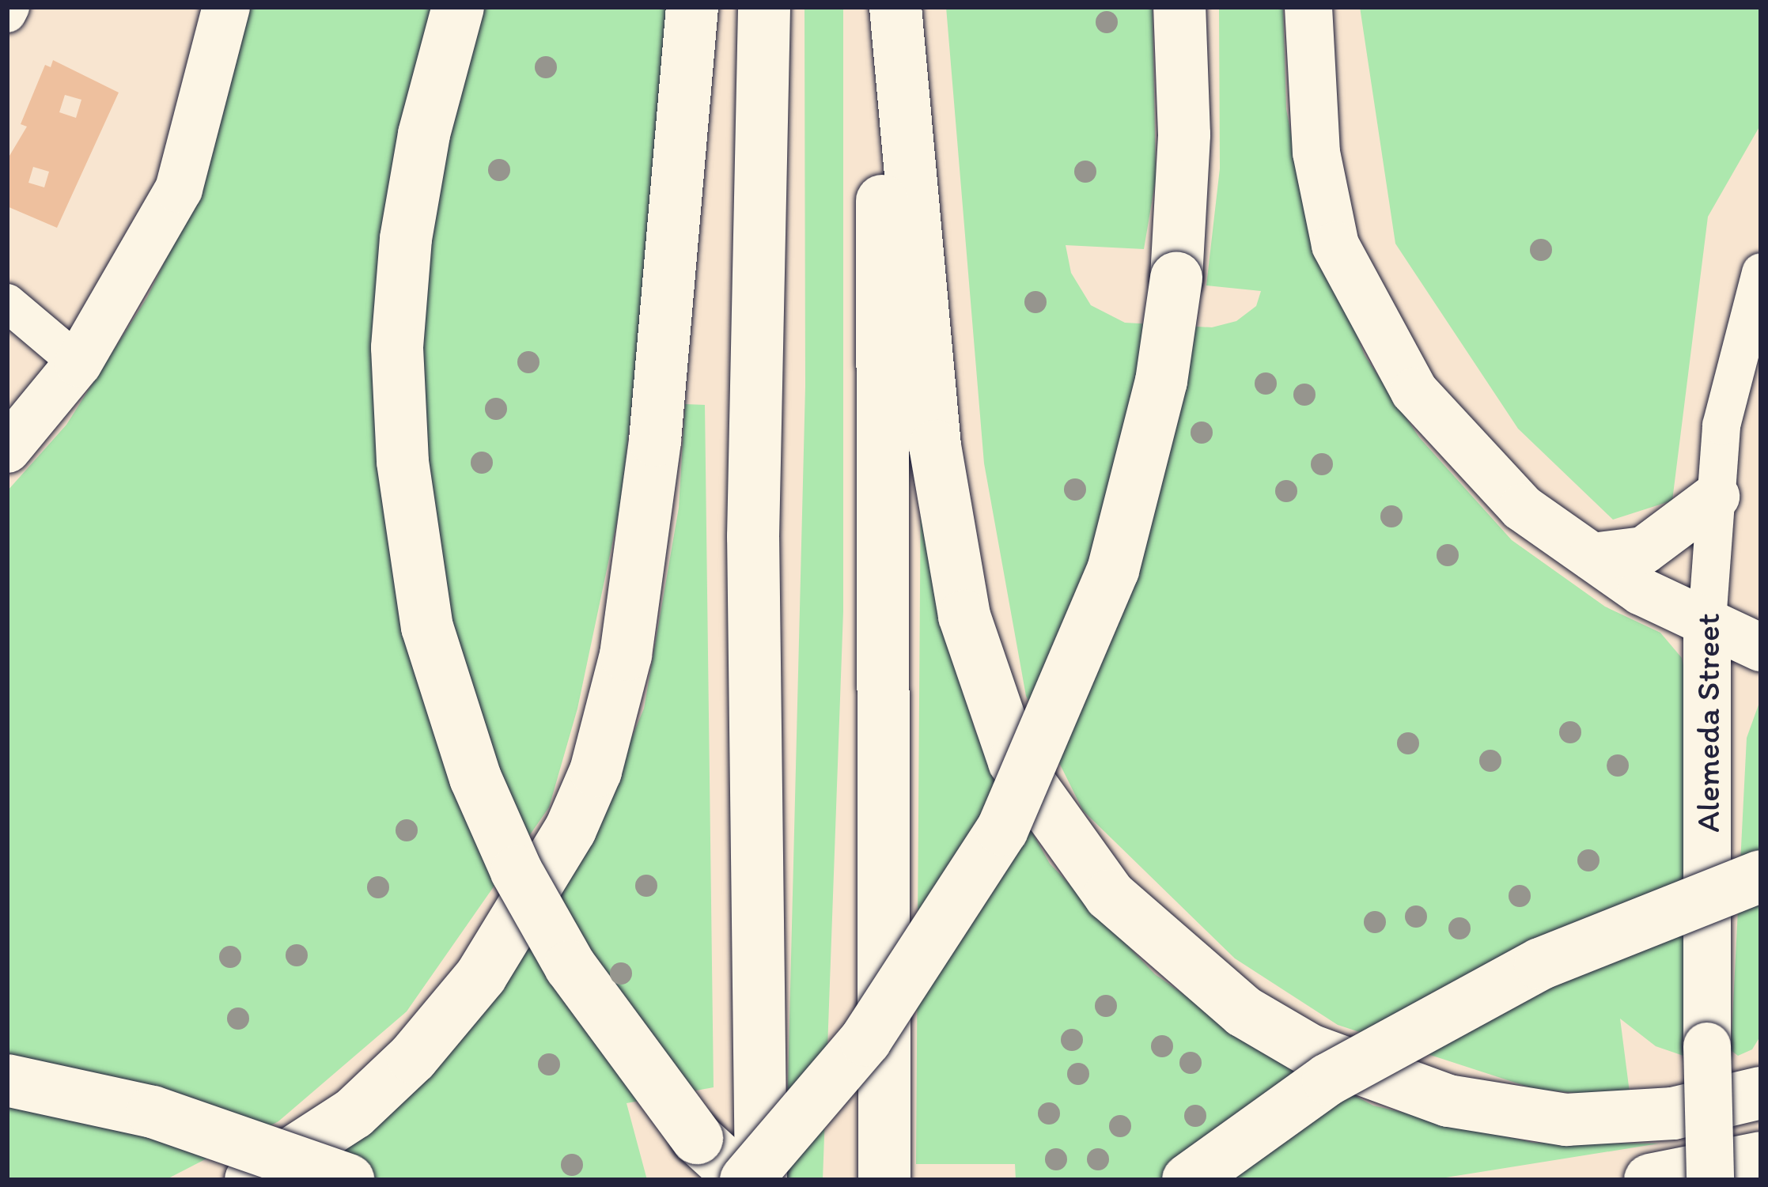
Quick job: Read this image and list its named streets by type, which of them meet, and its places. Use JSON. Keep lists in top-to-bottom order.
{
  "streets": {
    "main road": ["Alemeda Street"]
  }
}
